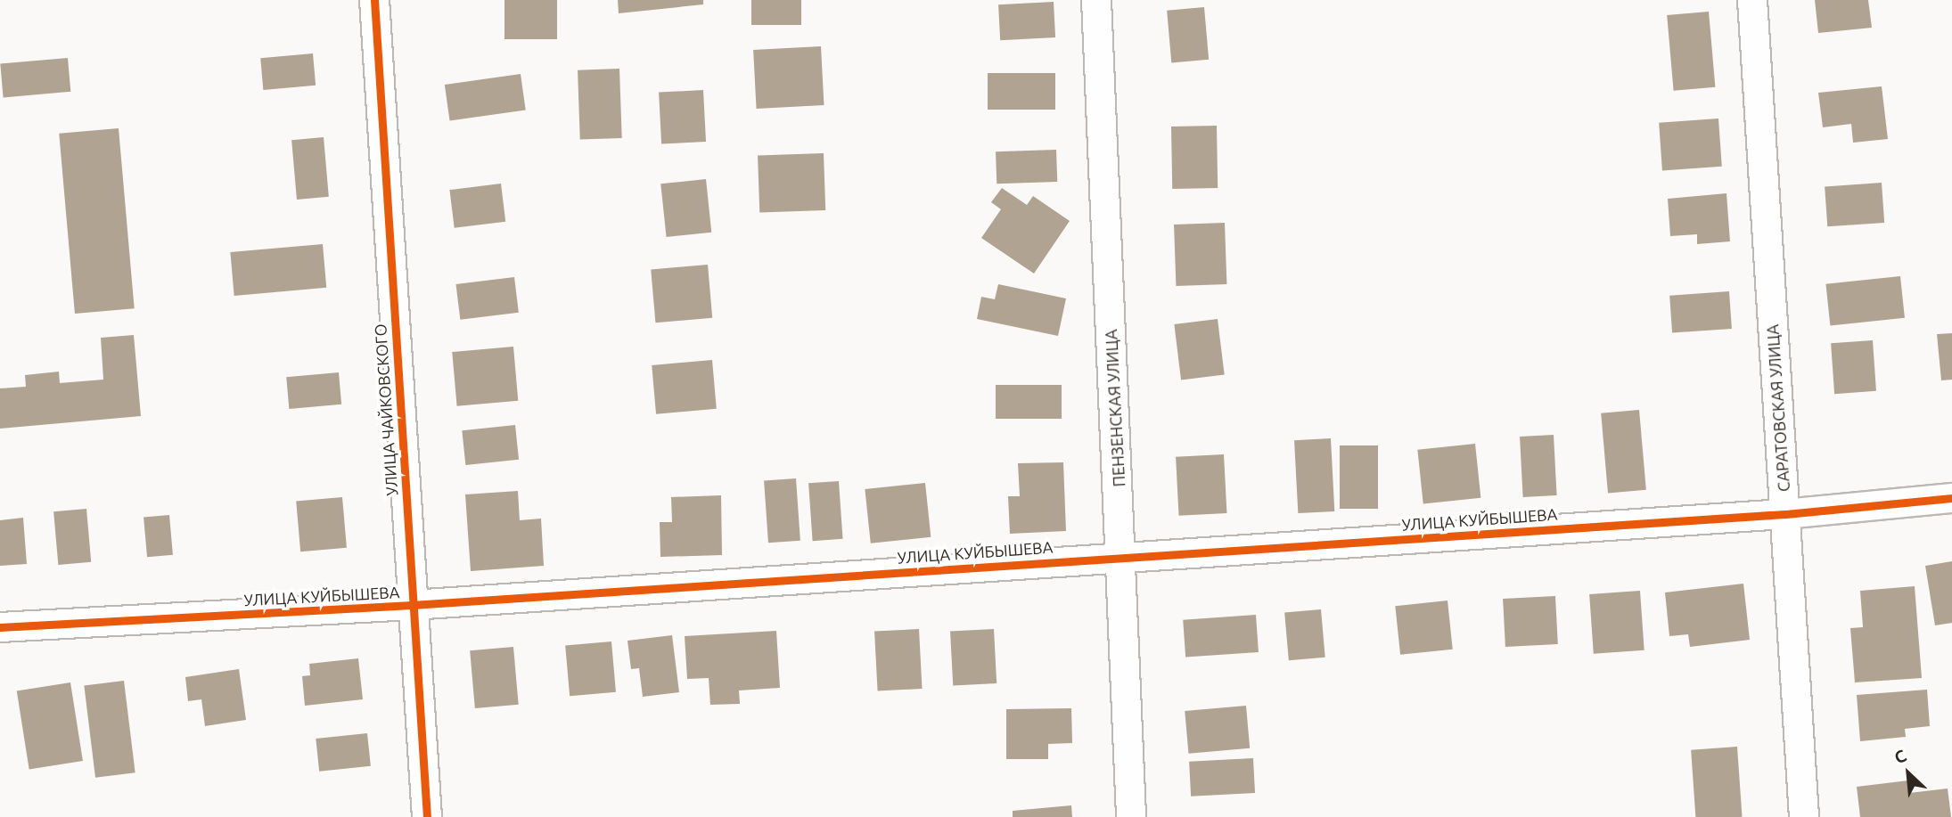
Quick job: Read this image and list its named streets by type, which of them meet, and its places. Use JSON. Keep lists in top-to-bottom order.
{
  "streets": {
    "street": [
      "ПЕНЗЕНСКАЯ УЛИЦА",
      "САРАТОВСКАЯ УЛИЦА",
      "УЛИЦА ЧАЙКОВСКОГО",
      "УЛИЦА КУЙБЫШЕВА"
    ]
  },
  "crossings": [
    ["ПЕНЗЕНСКАЯ УЛИЦА", "УЛИЦА КУЙБЫШЕВА"],
    ["САРАТОВСКАЯ УЛИЦА", "УЛИЦА КУЙБЫШЕВА"],
    ["УЛИЦА ЧАЙКОВСКОГО", "УЛИЦА КУЙБЫШЕВА"]
  ],
  "north": "top left"
}
